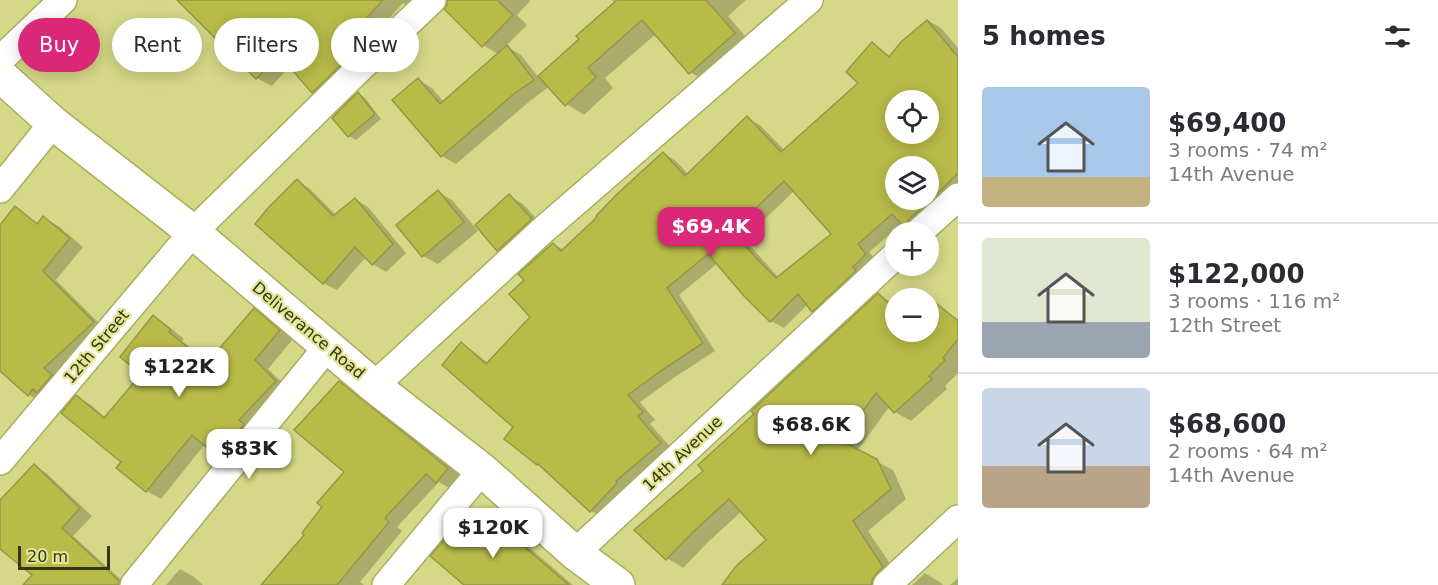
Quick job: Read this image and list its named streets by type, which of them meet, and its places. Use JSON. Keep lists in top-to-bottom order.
{
  "streets": {
    "street": ["Deliverance Road", "12th Street", "14th Avenue"]
  },
  "crossings": [
    ["Deliverance Road", "12th Street"],
    ["Deliverance Road", "14th Avenue"]
  ],
  "scale_bar": "20 m",
  "page": {
    "heading": "5 homes",
    "chip": [
      "Buy",
      "Rent",
      "Filters",
      "New"
    ],
    "list": [
      {
        "name": "$69,400",
        "note": "3 rooms · 74 m² · 14th Avenue"
      },
      {
        "name": "$122,000",
        "note": "3 rooms · 116 m² · 12th Street"
      },
      {
        "name": "$68,600",
        "note": "2 rooms · 64 m² · 14th Avenue"
      }
    ],
    "map_buttons": ["+", "−"],
    "price": [
      "$69.4K",
      "$122K",
      "$68.6K",
      "$83K",
      "$120K"
    ],
    "scale": "20 m"
  }
}
